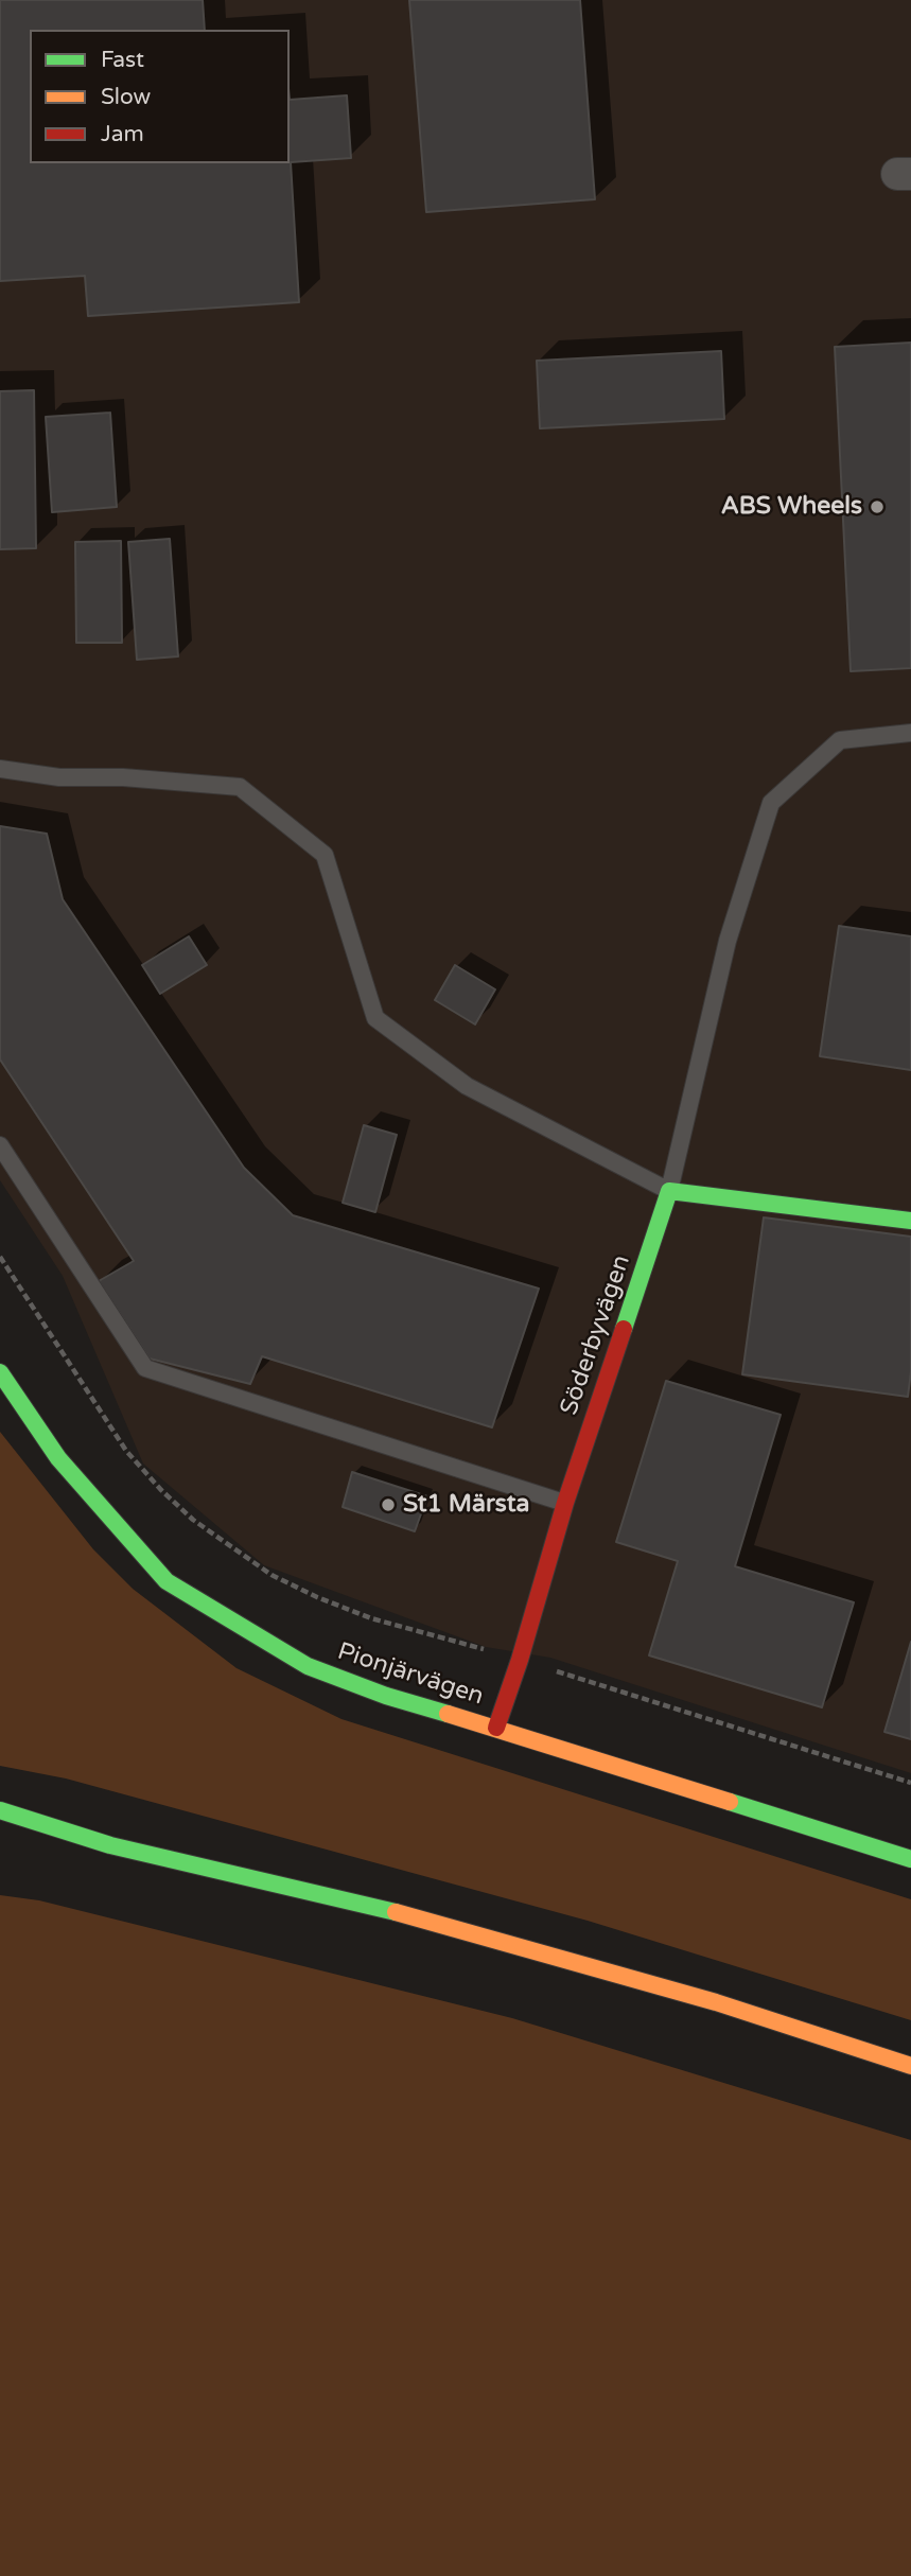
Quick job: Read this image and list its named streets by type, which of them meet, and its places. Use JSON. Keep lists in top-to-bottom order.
{
  "streets": {
    "street": ["Söderbyvägen", "Pionjärvägen"]
  },
  "crossings": [
    ["Söderbyvägen", "Pionjärvägen"]
  ],
  "places": ["ABS Wheels", "St1 Märsta"],
  "legend": ["Fast", "Slow", "Jam"]
}
